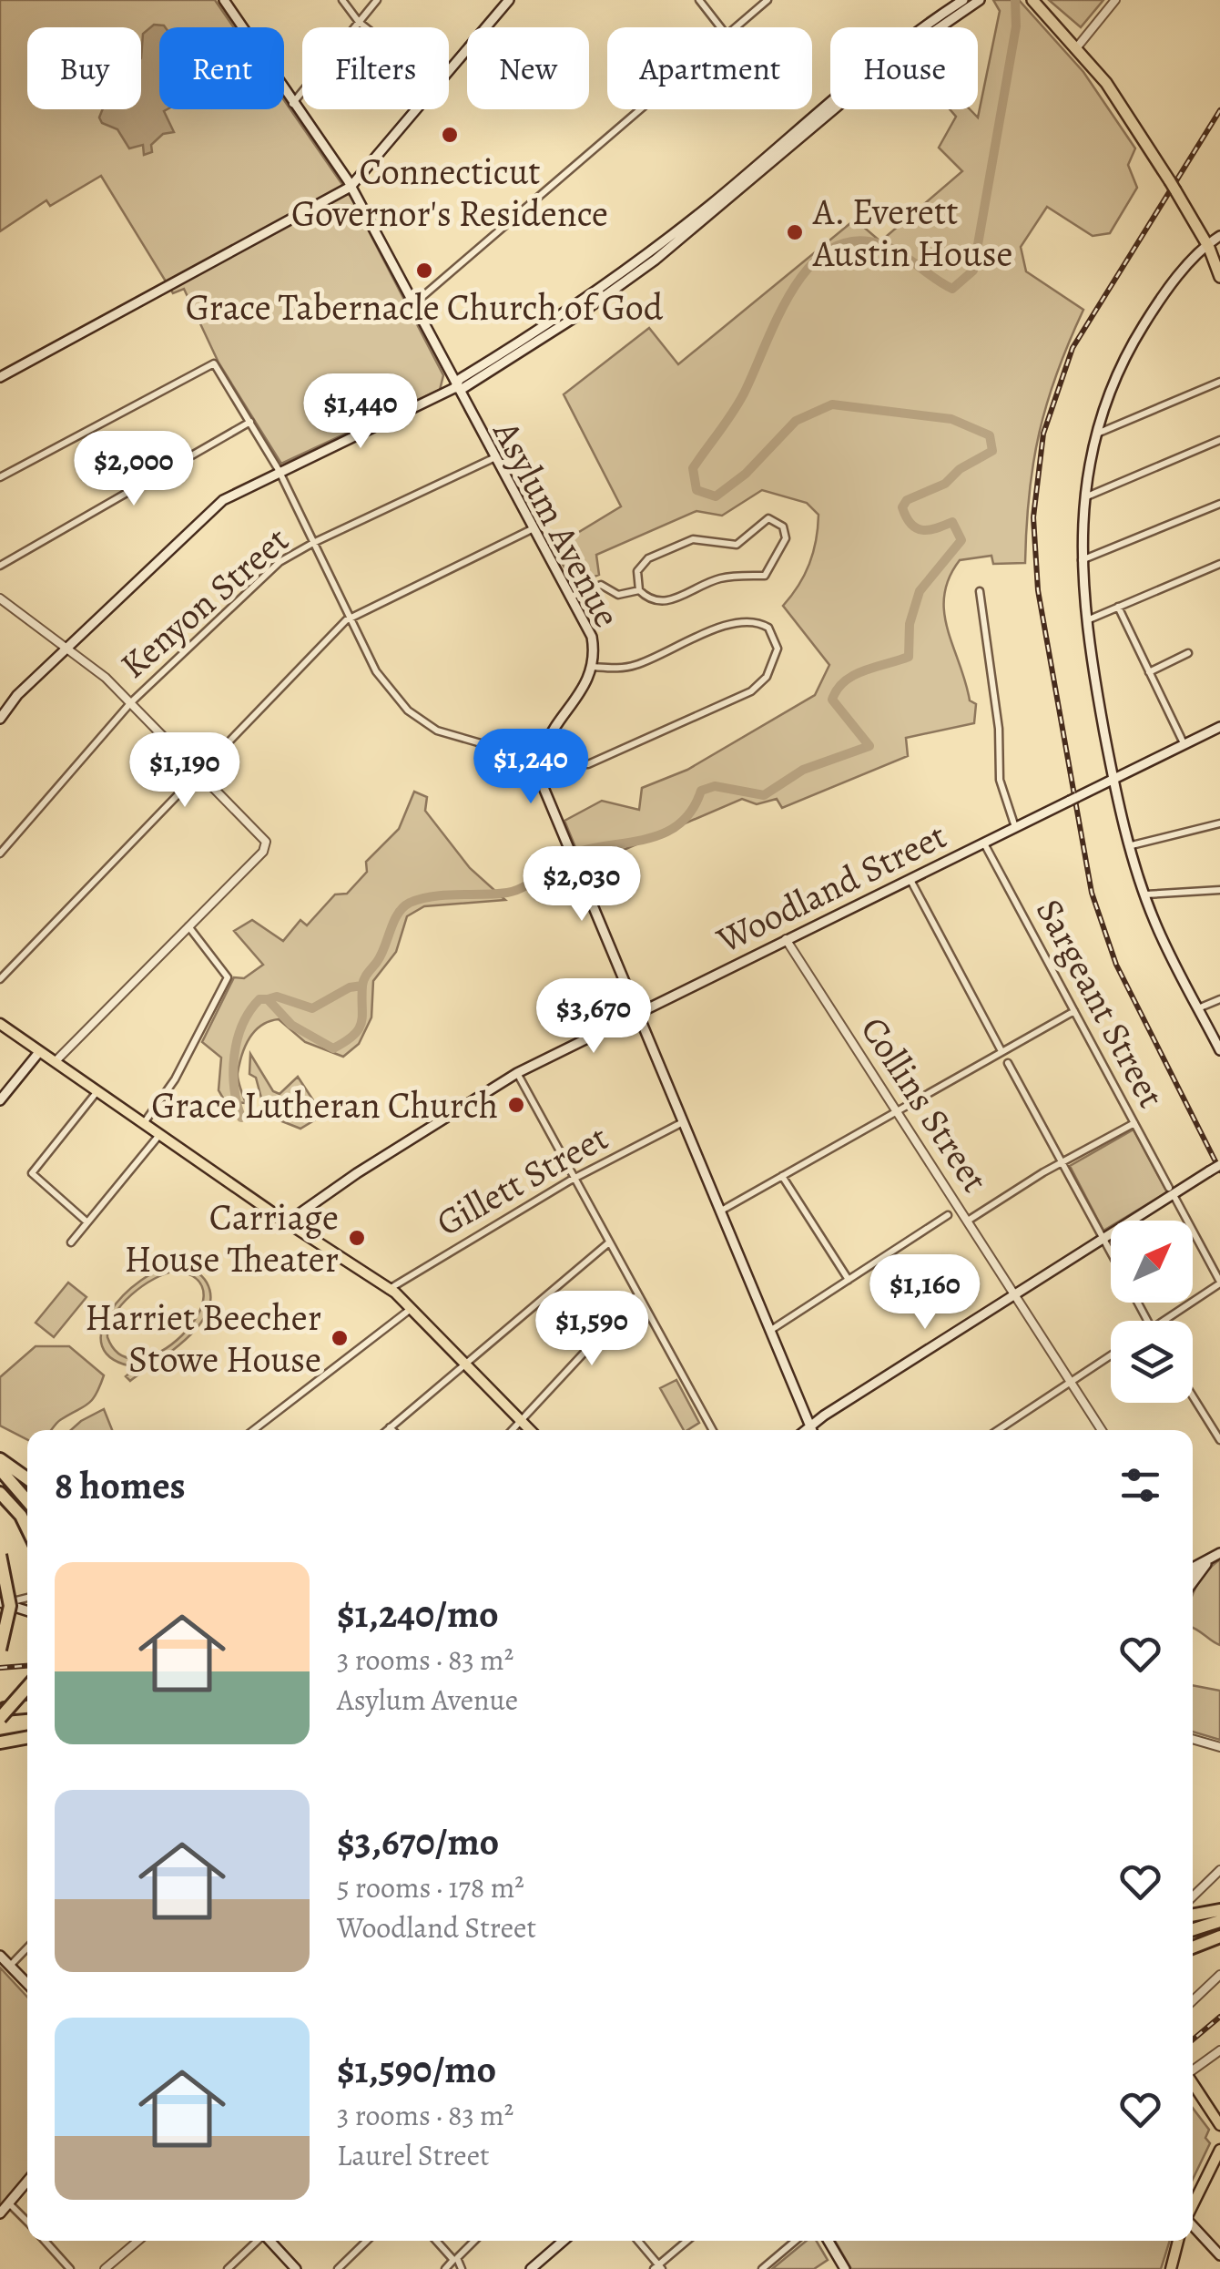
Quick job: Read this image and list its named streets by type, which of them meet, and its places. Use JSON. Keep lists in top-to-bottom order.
{
  "streets": {
    "main road": ["Asylum Avenue", "Woodland Street"],
    "street": [
      "Kenyon Street",
      "Sargeant Street",
      "Collins Street",
      "Gillett Street"
    ]
  },
  "crossings": [
    ["Asylum Avenue", "Kenyon Street"],
    ["Woodland Street", "Sargeant Street"],
    ["Woodland Street", "Collins Street"]
  ],
  "places": [
    "Connecticut Governor's Residence",
    "A. Everett Austin House",
    "Grace Tabernacle Church of God",
    "Grace Lutheran Church",
    "Carriage House Theater",
    "Harriet Beecher Stowe House"
  ],
  "north": "top right",
  "page": {
    "chip": [
      "Buy",
      "Rent",
      "Filters",
      "New",
      "Apartment",
      "House"
    ],
    "price": [
      "$1,440",
      "$2,000",
      "$1,240",
      "$1,190",
      "$2,030",
      "$3,670",
      "$1,160",
      "$1,590"
    ],
    "heading": "8 homes",
    "list": [
      {
        "name": "$1,240/mo",
        "note": "3 rooms · 83 m² · Asylum Avenue"
      },
      {
        "name": "$3,670/mo",
        "note": "5 rooms · 178 m² · Woodland Street"
      },
      {
        "name": "$1,590/mo",
        "note": "3 rooms · 83 m² · Laurel Street"
      }
    ]
  }
}
